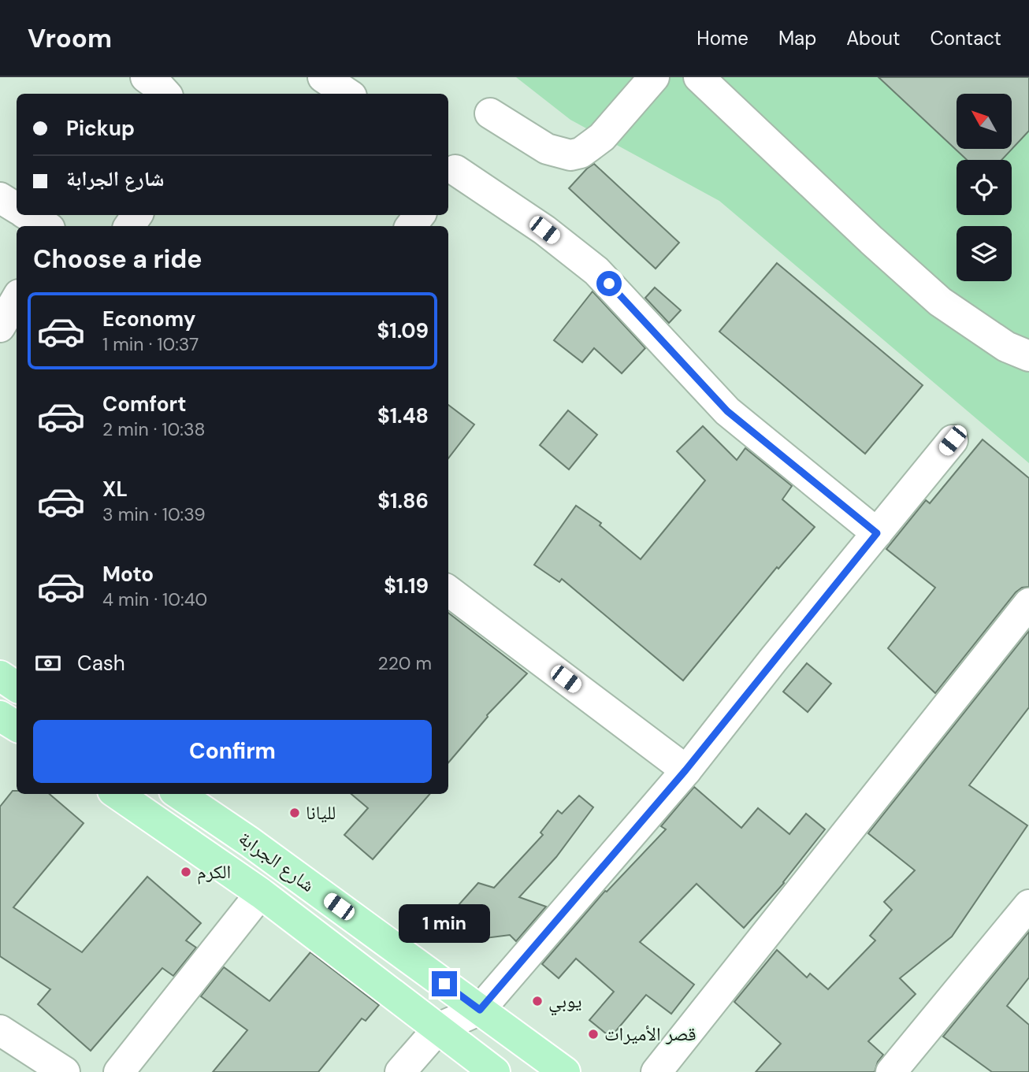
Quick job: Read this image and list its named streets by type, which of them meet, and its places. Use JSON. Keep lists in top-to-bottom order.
{
  "streets": {
    "main road": ["شارع الجرابة"]
  },
  "places": [
    "لليانا",
    "الكرم",
    "يوبي",
    "قصر الأميرات"
  ],
  "north": "top left",
  "page": {
    "header": "Vroom",
    "nav": [
      "Home",
      "Map",
      "About",
      "Contact"
    ],
    "banner": ["Pickup", "شارع الجرابة"],
    "heading": "Choose a ride",
    "list": [
      {
        "name": "Economy",
        "note": "1 min · 10:37",
        "value": "$1.09"
      },
      {
        "name": "Comfort",
        "note": "2 min · 10:38",
        "value": "$1.48"
      },
      {
        "name": "XL",
        "note": "3 min · 10:39",
        "value": "$1.86"
      },
      {
        "name": "Moto",
        "note": "4 min · 10:40",
        "value": "$1.19"
      }
    ],
    "pay": ["Cash", "220 m"],
    "buttons": "Confirm",
    "bubble": "1 min"
  }
}
